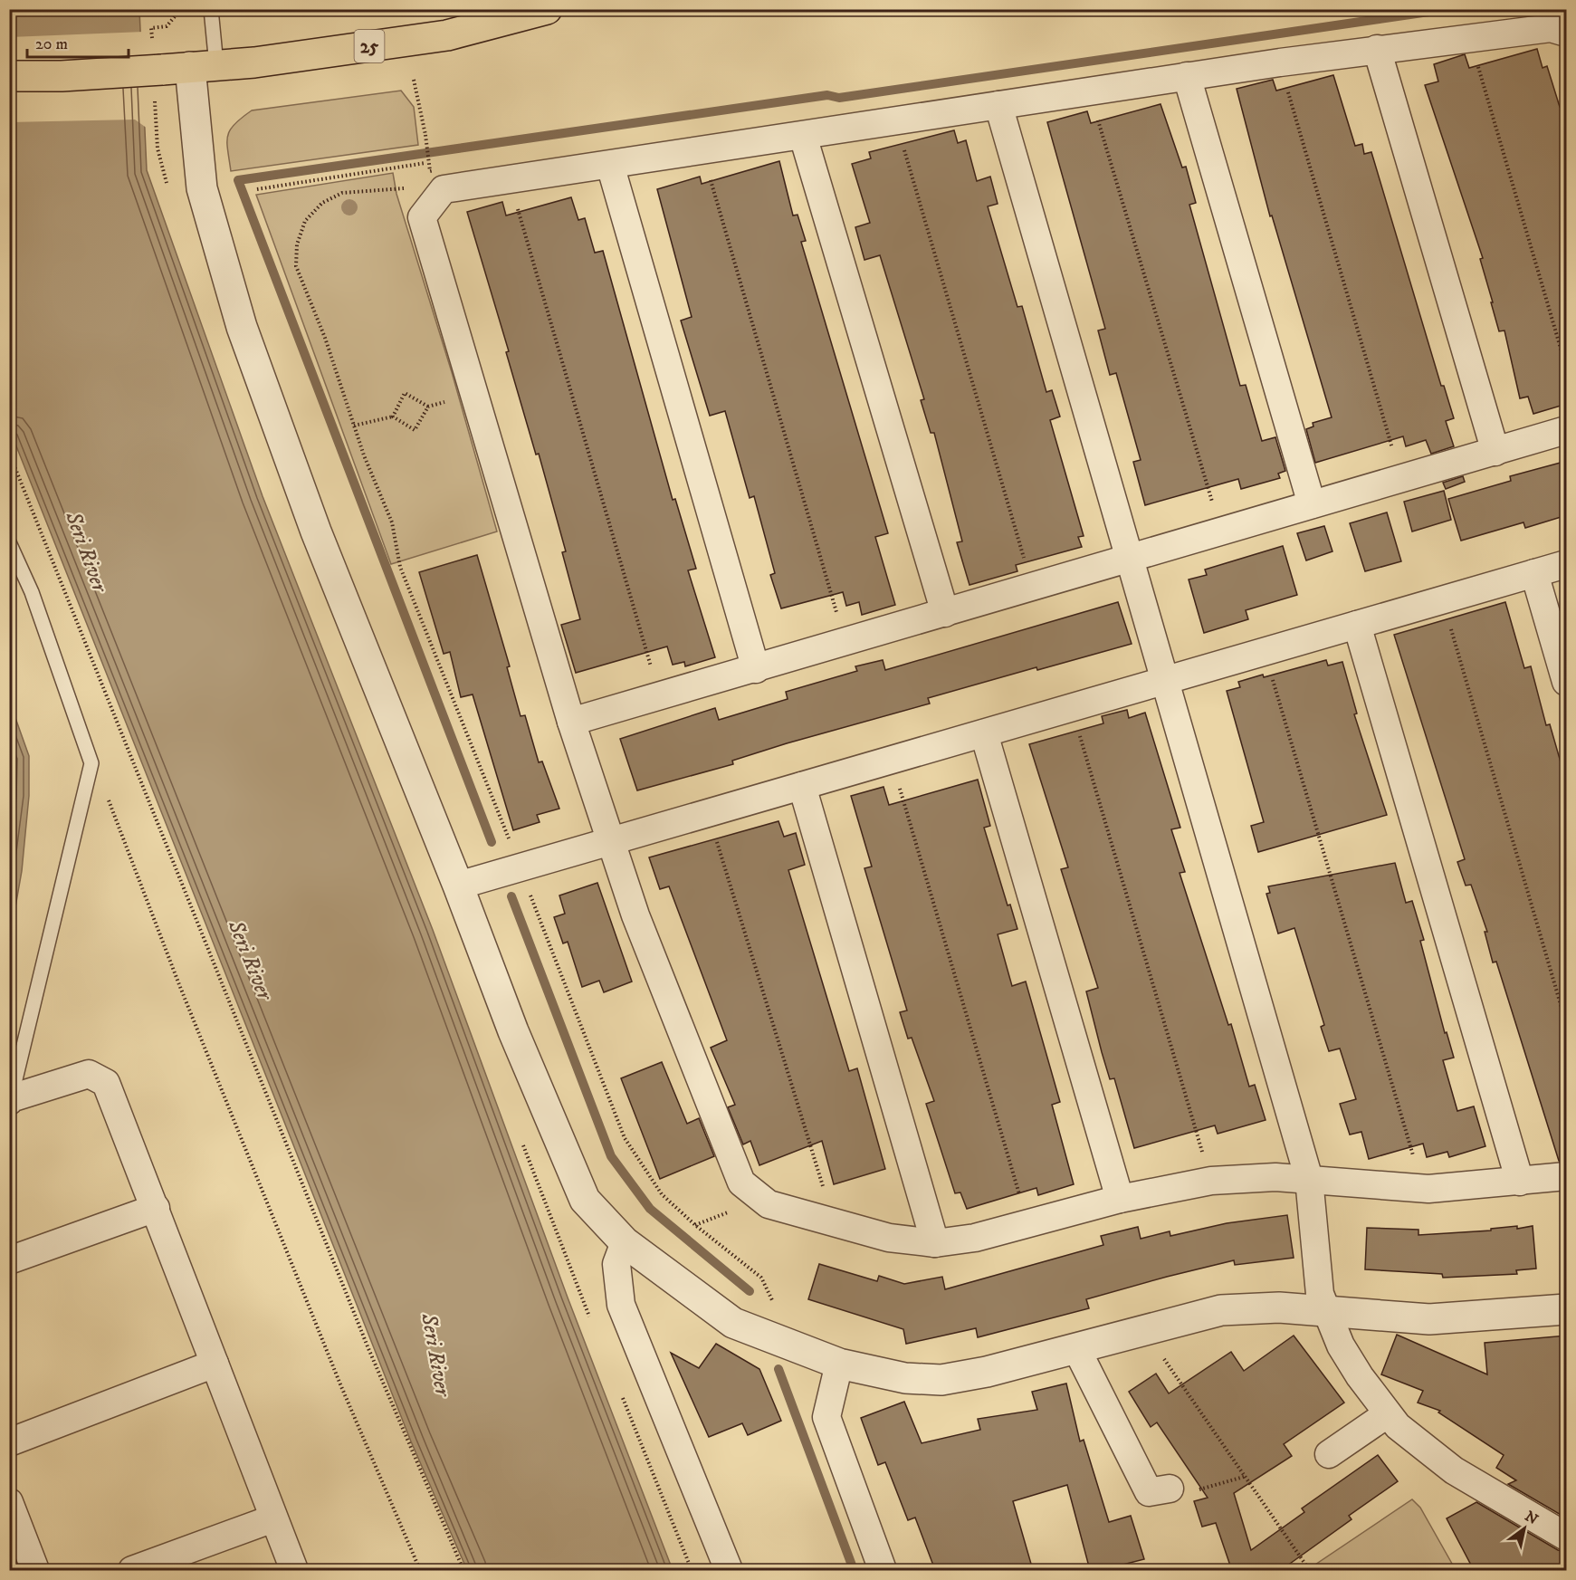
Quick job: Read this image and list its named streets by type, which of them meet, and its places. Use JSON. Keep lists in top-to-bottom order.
{
  "streets": {
    "main road": ["25"]
  },
  "water": ["Seri River"],
  "scale_bar": "20 m",
  "north": "top right"
}
